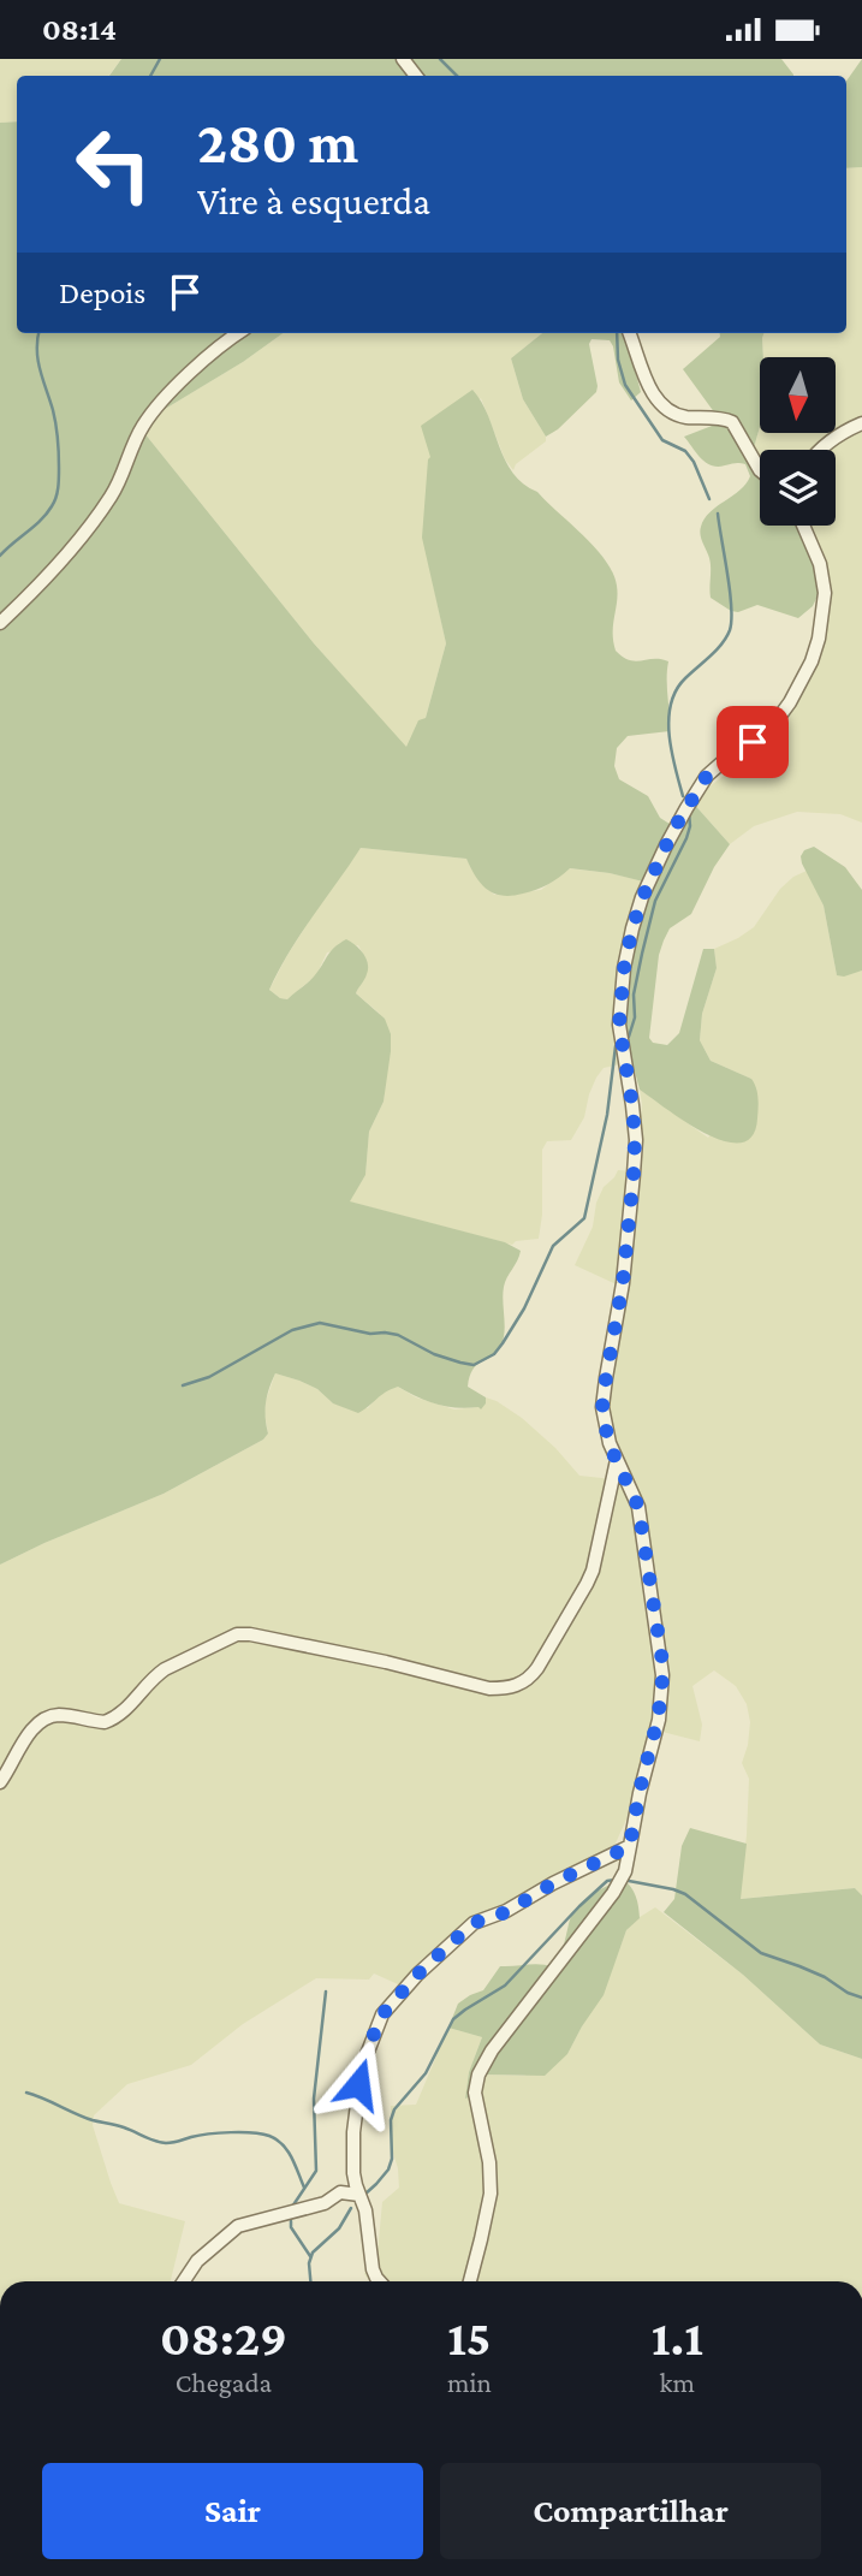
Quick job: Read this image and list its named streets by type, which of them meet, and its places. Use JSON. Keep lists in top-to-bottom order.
{
  "north": "bottom",
  "page": {
    "status": "08:14",
    "turn": ["280 m", "Vire à esquerda"],
    "then": "Depois",
    "eta": [
      "08:29",
      "Chegada",
      "15",
      "min",
      "1.1",
      "km"
    ],
    "buttons": ["Sair", "Compartilhar"]
  }
}
